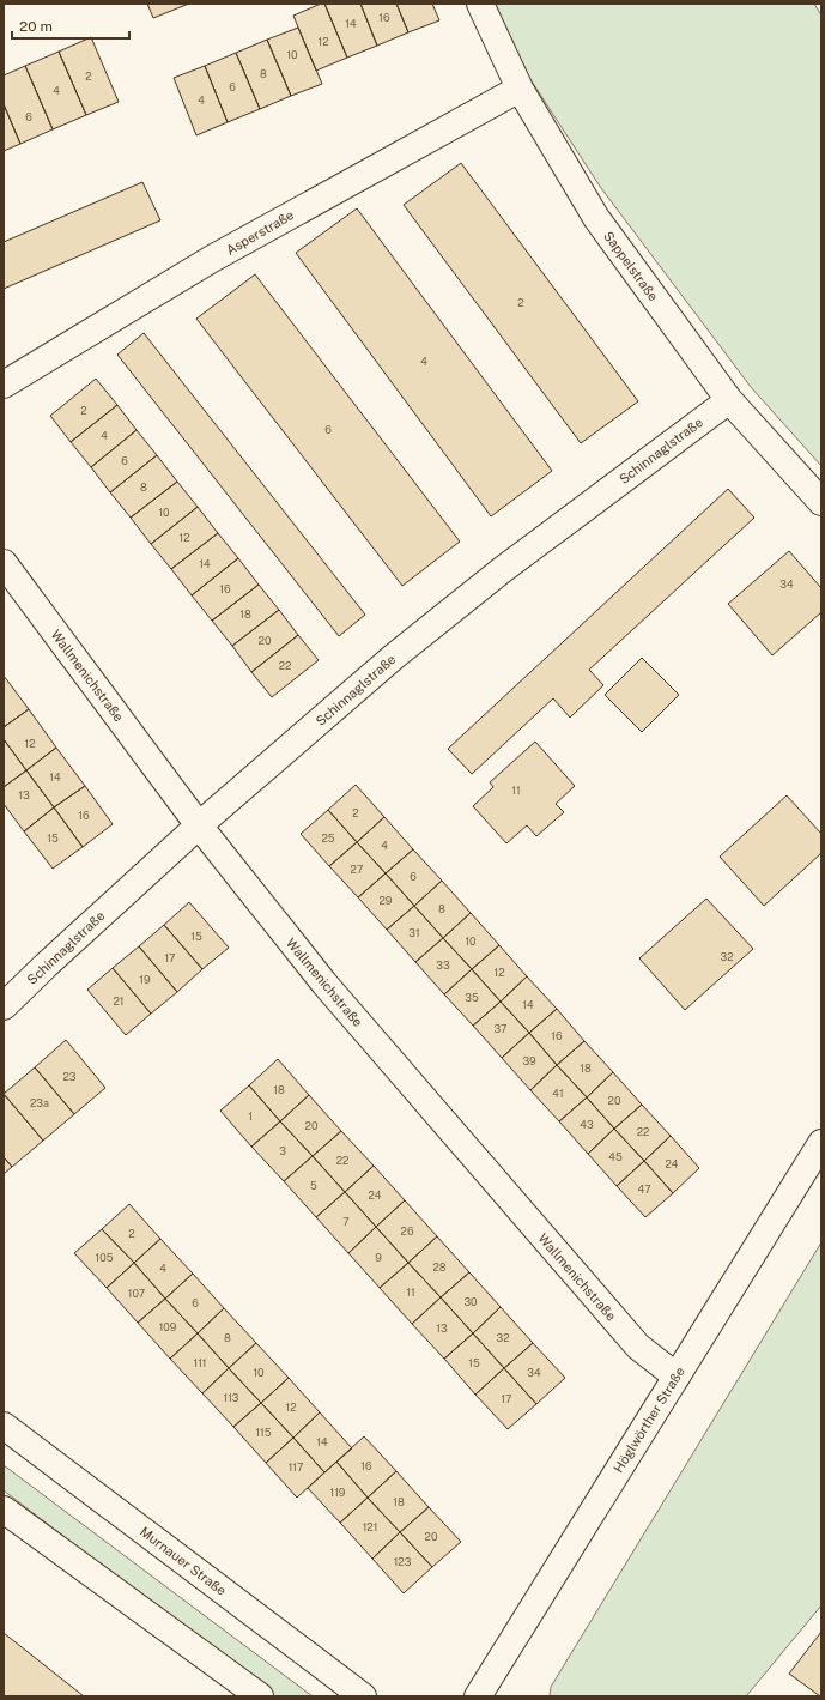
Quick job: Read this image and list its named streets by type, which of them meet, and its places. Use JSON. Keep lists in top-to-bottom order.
{
  "streets": {
    "street": [
      "Asperstraße",
      "Sappelstraße",
      "Schinnaglstraße",
      "Wallmenichstraße",
      "Höglwörther Straße",
      "Murnauer Straße"
    ]
  },
  "crossings": [
    ["Asperstraße", "Sappelstraße"],
    ["Sappelstraße", "Schinnaglstraße"],
    ["Schinnaglstraße", "Wallmenichstraße"],
    ["Wallmenichstraße", "Höglwörther Straße"]
  ],
  "house_numbers": [
    "16",
    "14",
    "12",
    "10",
    "8",
    "2",
    "6",
    "4",
    "4",
    "6",
    "2",
    "4",
    "2",
    "6",
    "4",
    "6",
    "8",
    "10",
    "12",
    "14",
    "34",
    "16",
    "18",
    "20",
    "22",
    "12",
    "14",
    "11",
    "13",
    "2",
    "16",
    "15",
    "25",
    "4",
    "27",
    "6",
    "29",
    "8",
    "31",
    "15",
    "10",
    "32",
    "17",
    "33",
    "12",
    "19",
    "35",
    "21",
    "14",
    "37",
    "16",
    "39",
    "18",
    "23",
    "18",
    "41",
    "20",
    "23a",
    "1",
    "43",
    "20",
    "22",
    "3",
    "45",
    "22",
    "24",
    "5",
    "47",
    "24",
    "7",
    "26",
    "2",
    "105",
    "9",
    "28",
    "4",
    "11",
    "107",
    "30",
    "6",
    "109",
    "13",
    "8",
    "32",
    "111",
    "15",
    "10",
    "34",
    "113",
    "17",
    "12",
    "115",
    "14",
    "16",
    "117",
    "119",
    "18",
    "121",
    "20",
    "123"
  ],
  "scale_bar": "20 m"
}
